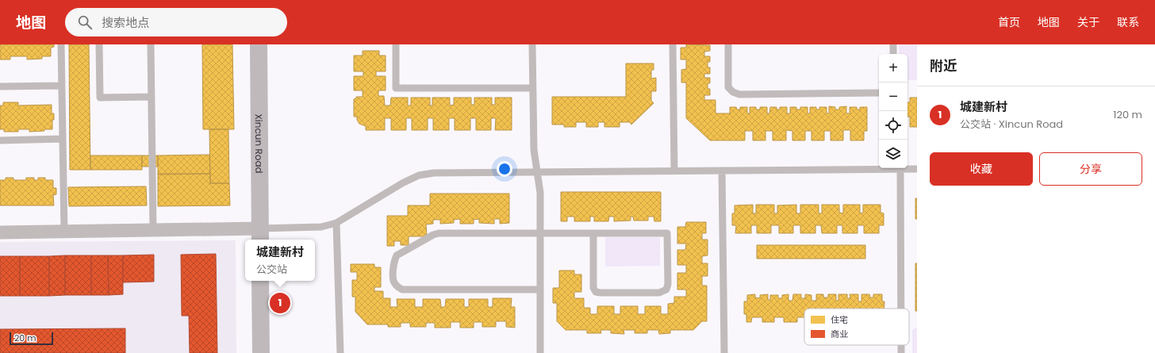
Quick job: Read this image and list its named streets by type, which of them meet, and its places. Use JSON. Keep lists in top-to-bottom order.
{
  "streets": {
    "street": ["Xincun Road"]
  },
  "legend": ["住宅", "商业"],
  "scale_bar": "20 m",
  "page": {
    "header": "地图",
    "search": "搜索地点",
    "nav": [
      "首页",
      "地图",
      "关于",
      "联系"
    ],
    "heading": "附近",
    "map_buttons": ["+", "−"],
    "list": [
      {
        "mark": "1",
        "name": "城建新村",
        "note": "公交站 · Xincun Road",
        "value": "120 m"
      }
    ],
    "buttons": ["收藏", "分享"],
    "popup": ["城建新村", "公交站"],
    "pins": "1",
    "scale": "20 m"
  }
}
